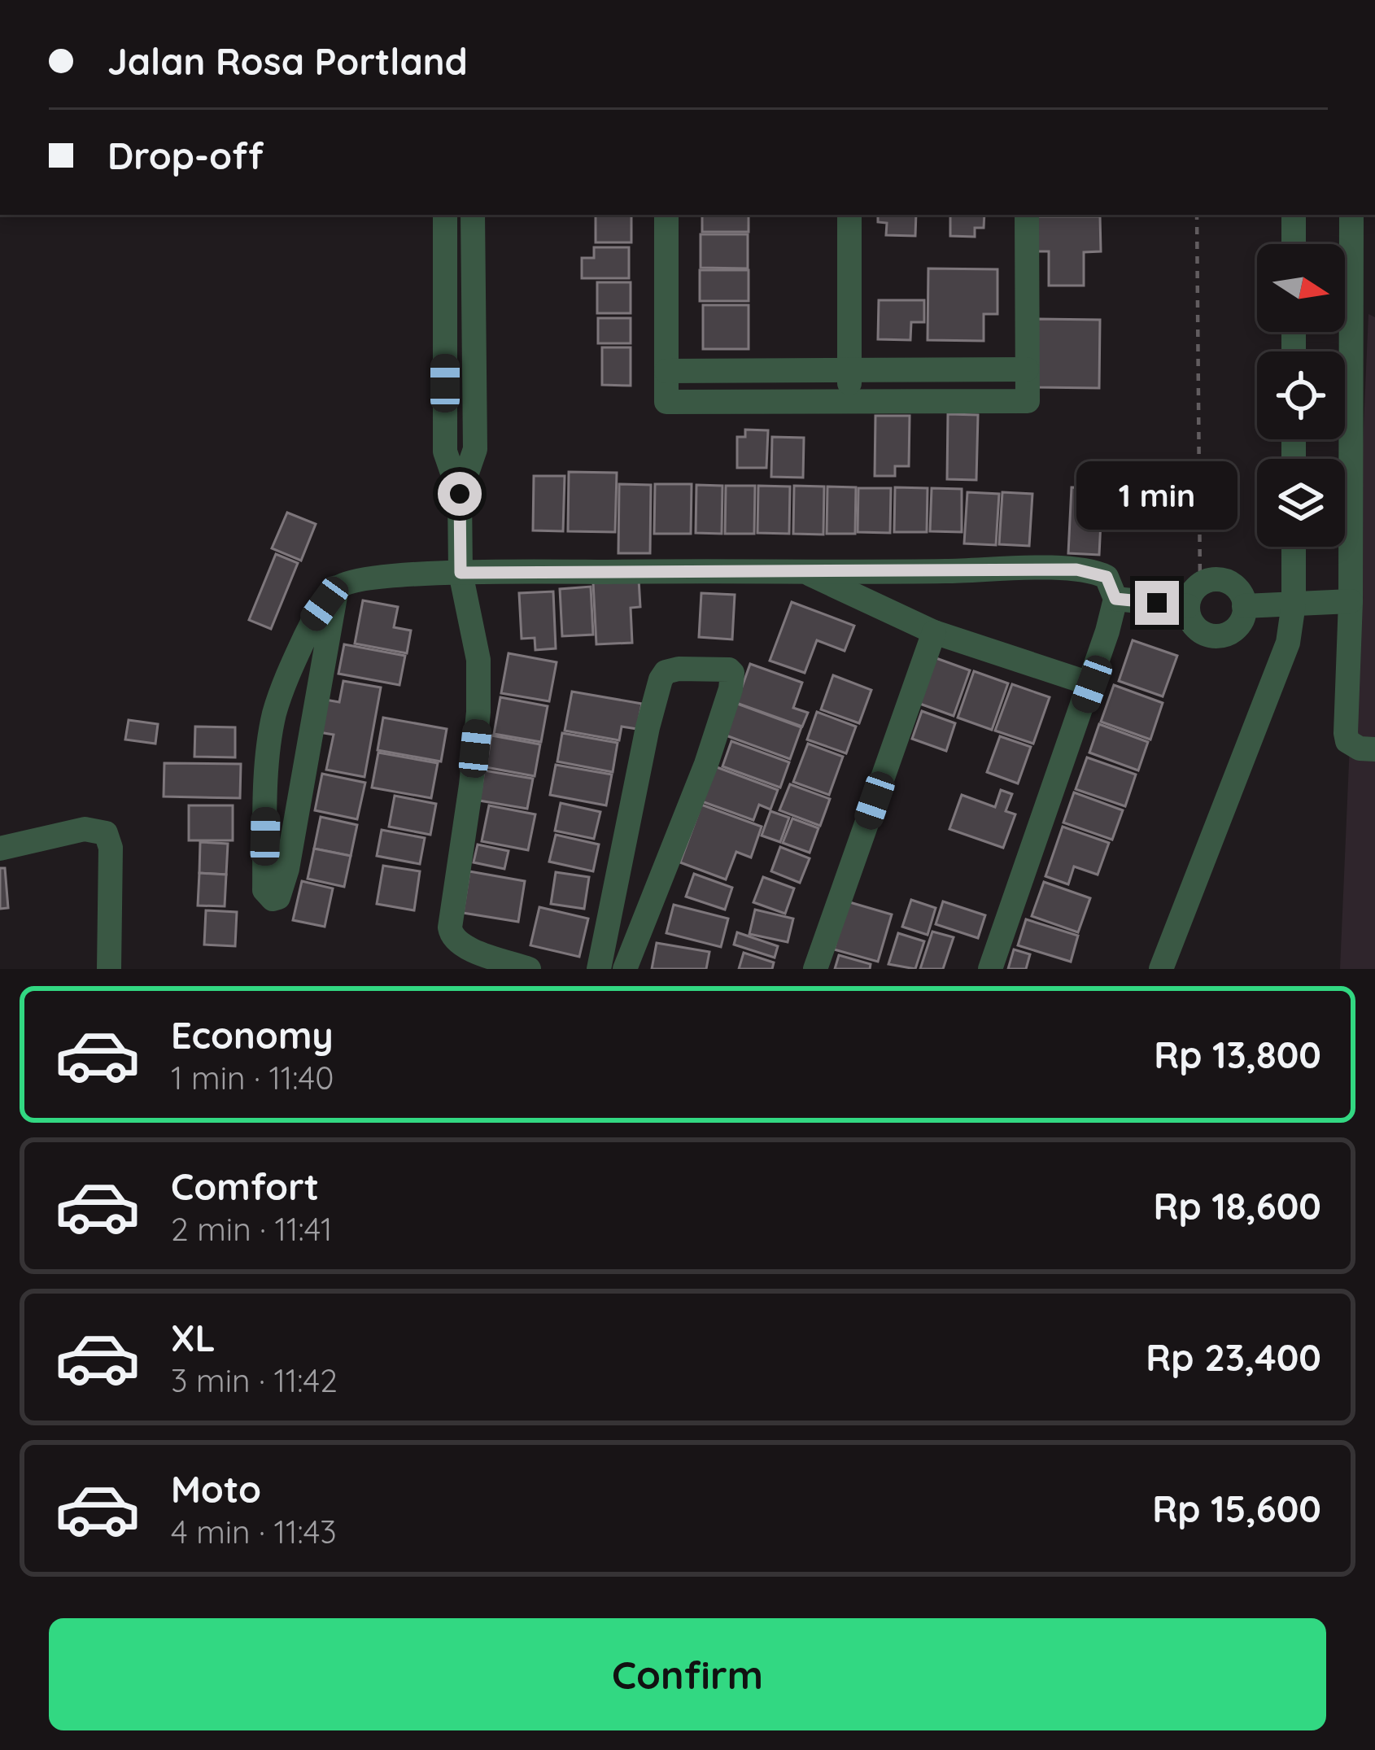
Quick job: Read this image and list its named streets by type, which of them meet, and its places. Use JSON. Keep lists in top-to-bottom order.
{
  "north": "right",
  "page": {
    "banner": ["Jalan Rosa Portland", "Drop-off"],
    "bubble": "1 min",
    "list": [
      {
        "name": "Economy",
        "note": "1 min · 11:40",
        "value": "Rp 13,800"
      },
      {
        "name": "Comfort",
        "note": "2 min · 11:41",
        "value": "Rp 18,600"
      },
      {
        "name": "XL",
        "note": "3 min · 11:42",
        "value": "Rp 23,400"
      },
      {
        "name": "Moto",
        "note": "4 min · 11:43",
        "value": "Rp 15,600"
      }
    ],
    "buttons": "Confirm"
  }
}
